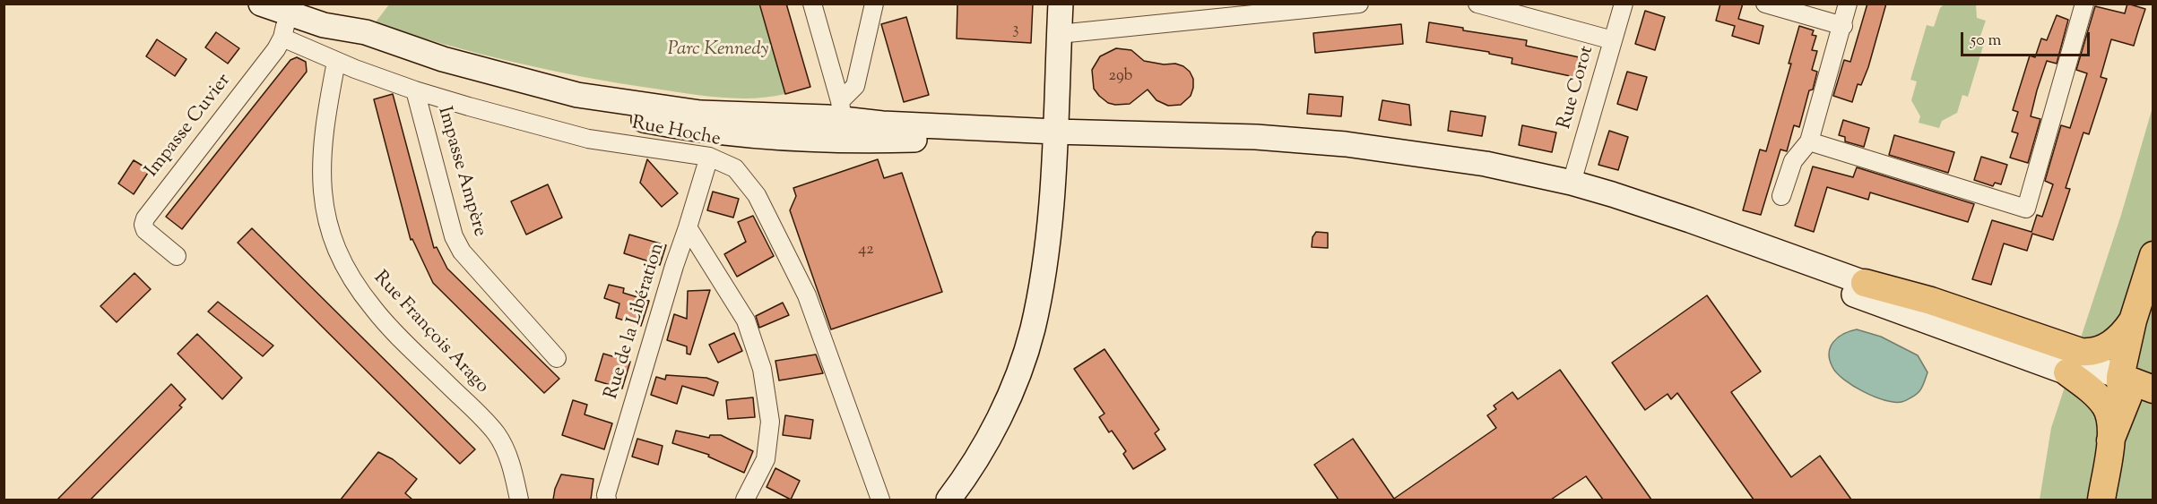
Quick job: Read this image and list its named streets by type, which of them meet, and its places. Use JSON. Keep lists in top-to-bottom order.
{
  "streets": {
    "street": [
      "Rue Corot",
      "Impasse Cuvier",
      "Rue Hoche",
      "Impasse Ampère",
      "Rue de la Libération",
      "Rue François Arago"
    ]
  },
  "crossings": [
    ["Impasse Cuvier", "Rue Hoche"],
    ["Rue Hoche", "Impasse Ampère"],
    ["Rue Hoche", "Rue de la Libération"],
    ["Rue Hoche", "Rue François Arago"]
  ],
  "parks": ["Parc Kennedy"],
  "house_numbers": ["3", "29b", "42"],
  "scale_bar": "50 m"
}
